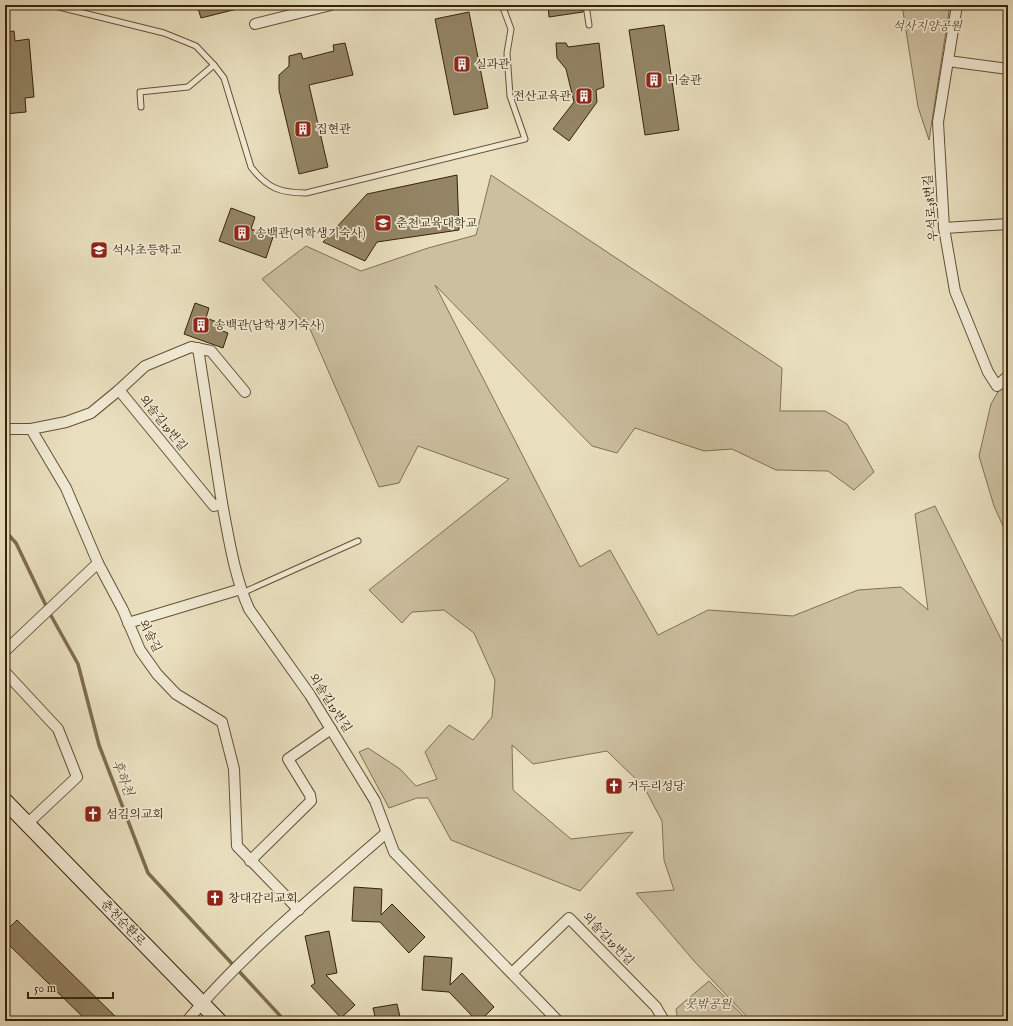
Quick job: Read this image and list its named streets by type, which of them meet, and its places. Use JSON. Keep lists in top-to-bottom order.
{
  "streets": {
    "street": [
      "우석로38번길",
      "외솔길19번길",
      "외솔길",
      "춘천순환로"
    ]
  },
  "water": ["후하천"],
  "parks": ["석사지양공원", "못밖공원"],
  "places": {
    "building": [
      "실과관",
      "미술관",
      "전산교육관",
      "집현관",
      "송백관(여학생기숙사)",
      "송백관(남학생기숙사)"
    ],
    "school or university": ["춘천교육대학교", "석사초등학교"],
    "church": ["거두리성당", "섬김의교회", "창대감리교회"]
  },
  "scale_bar": "50 m"
}
